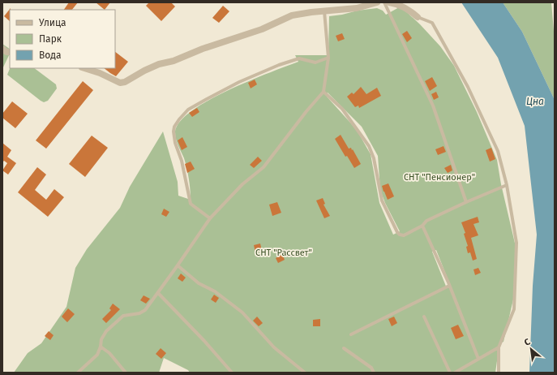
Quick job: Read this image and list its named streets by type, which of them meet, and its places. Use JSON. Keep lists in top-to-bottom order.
{
  "water": ["Цна"],
  "parks": ["СНТ \"Пенсионер\"", "СНТ \"Рассвет\""],
  "legend": ["Улица", "Парк", "Вода"],
  "north": "top left"
}
